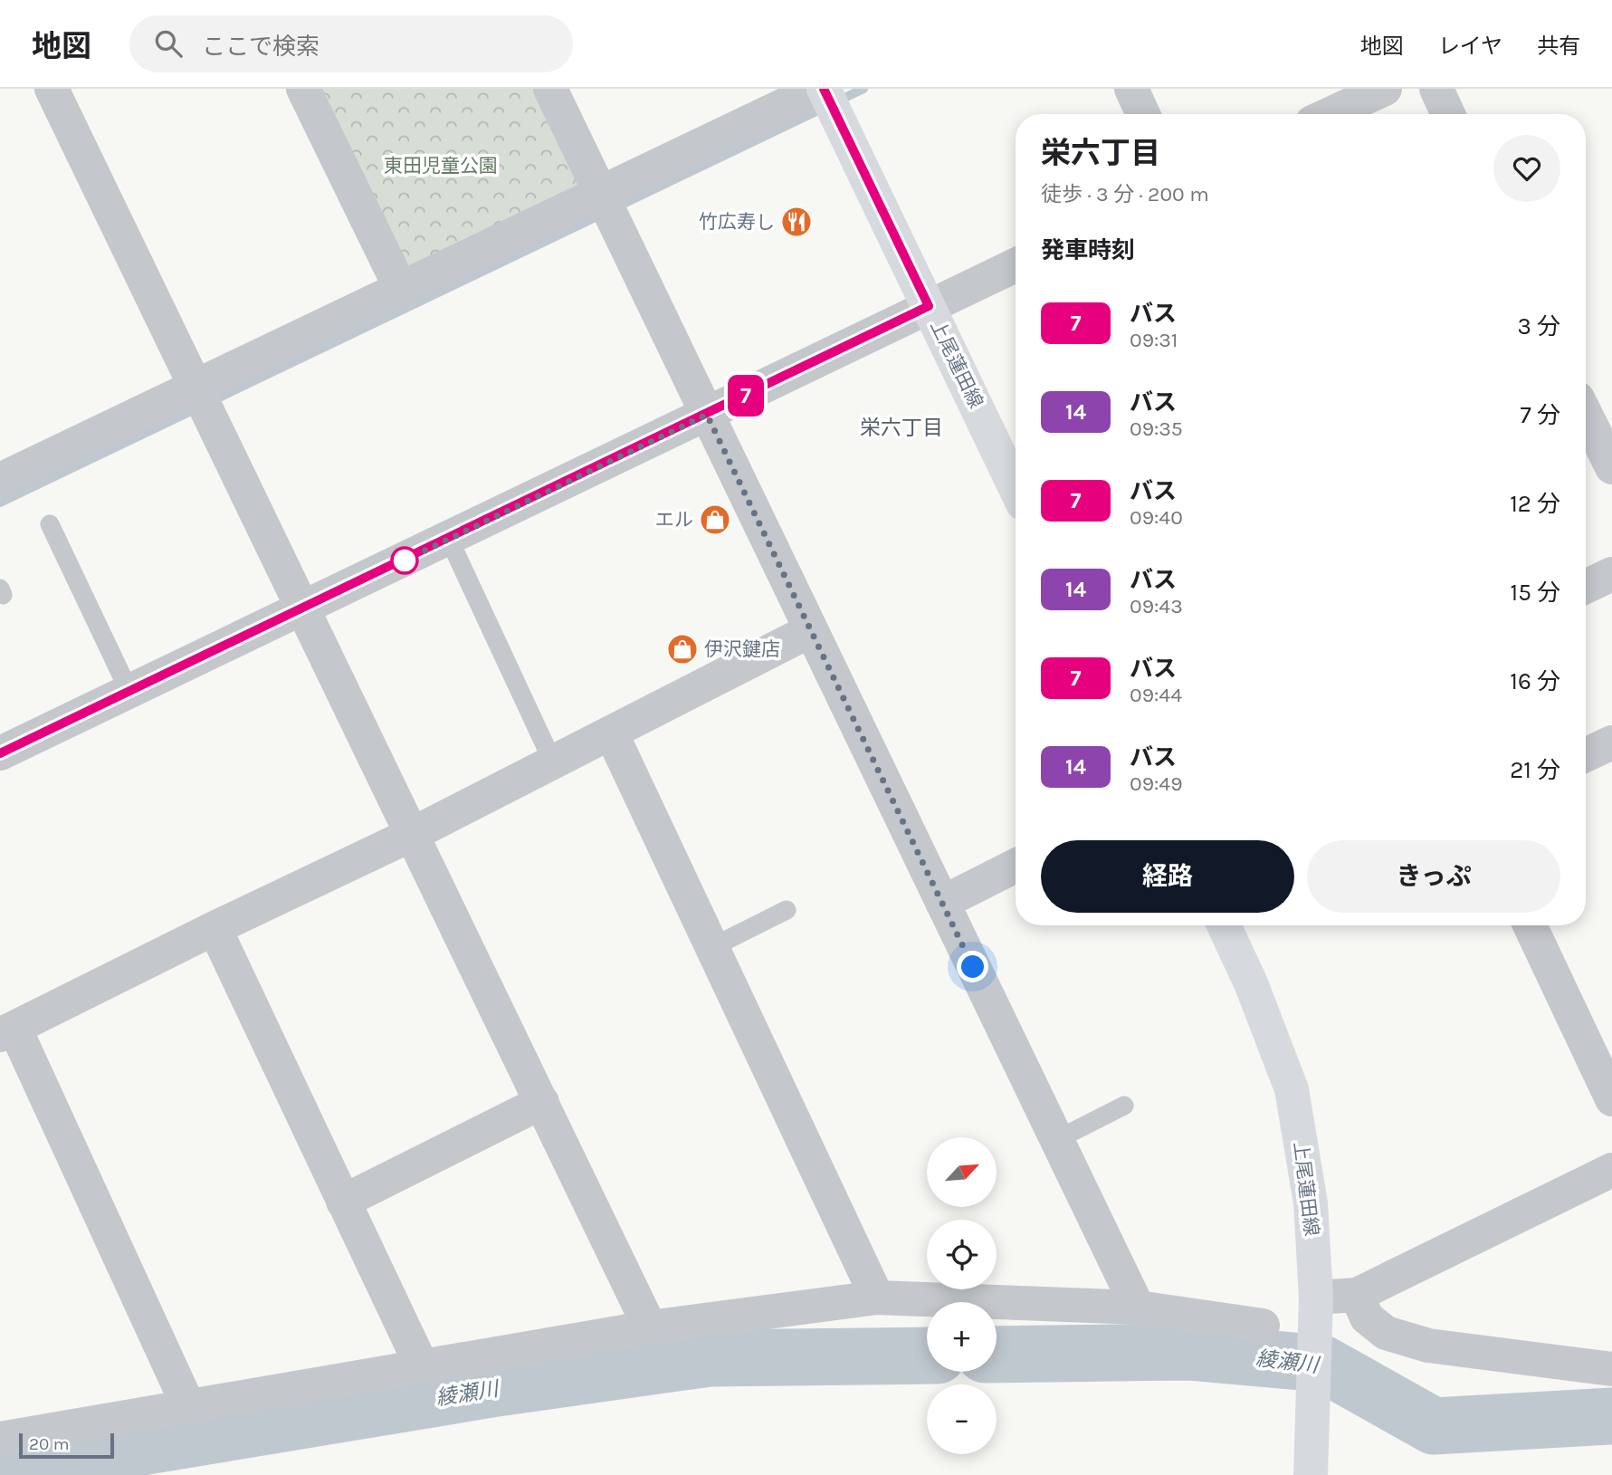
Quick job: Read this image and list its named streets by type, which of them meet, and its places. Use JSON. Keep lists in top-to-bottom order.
{
  "streets": {
    "main road": ["上尾蓮田線"]
  },
  "districts": ["栄六丁目"],
  "water": ["綾瀬川"],
  "parks": ["東田児童公園"],
  "places": {
    "restaurant": ["竹広寿し"],
    "shop": ["エル", "伊沢鍵店"]
  },
  "lines": ["bus line 7"],
  "scale_bar": "20 m",
  "north": "top right",
  "page": {
    "header": "地図",
    "search": "ここで検索",
    "nav": ["地図", "レイヤ", "共有"],
    "on_map": "7",
    "heading": [
      ["栄六丁目", "徒歩 · 3 分 · 200 m"],
      "発車時刻"
    ],
    "list": [
      {
        "mark": "7",
        "name": "バス",
        "note": "09:31",
        "value": "3 分"
      },
      {
        "mark": "14",
        "name": "バス",
        "note": "09:35",
        "value": "7 分"
      },
      {
        "mark": "7",
        "name": "バス",
        "note": "09:40",
        "value": "12 分"
      },
      {
        "mark": "14",
        "name": "バス",
        "note": "09:43",
        "value": "15 分"
      },
      {
        "mark": "7",
        "name": "バス",
        "note": "09:44",
        "value": "16 分"
      },
      {
        "mark": "14",
        "name": "バス",
        "note": "09:49",
        "value": "21 分"
      }
    ],
    "buttons": ["経路", "きっぷ"],
    "map_buttons": ["+", "−"],
    "scale": "20 m"
  }
}
